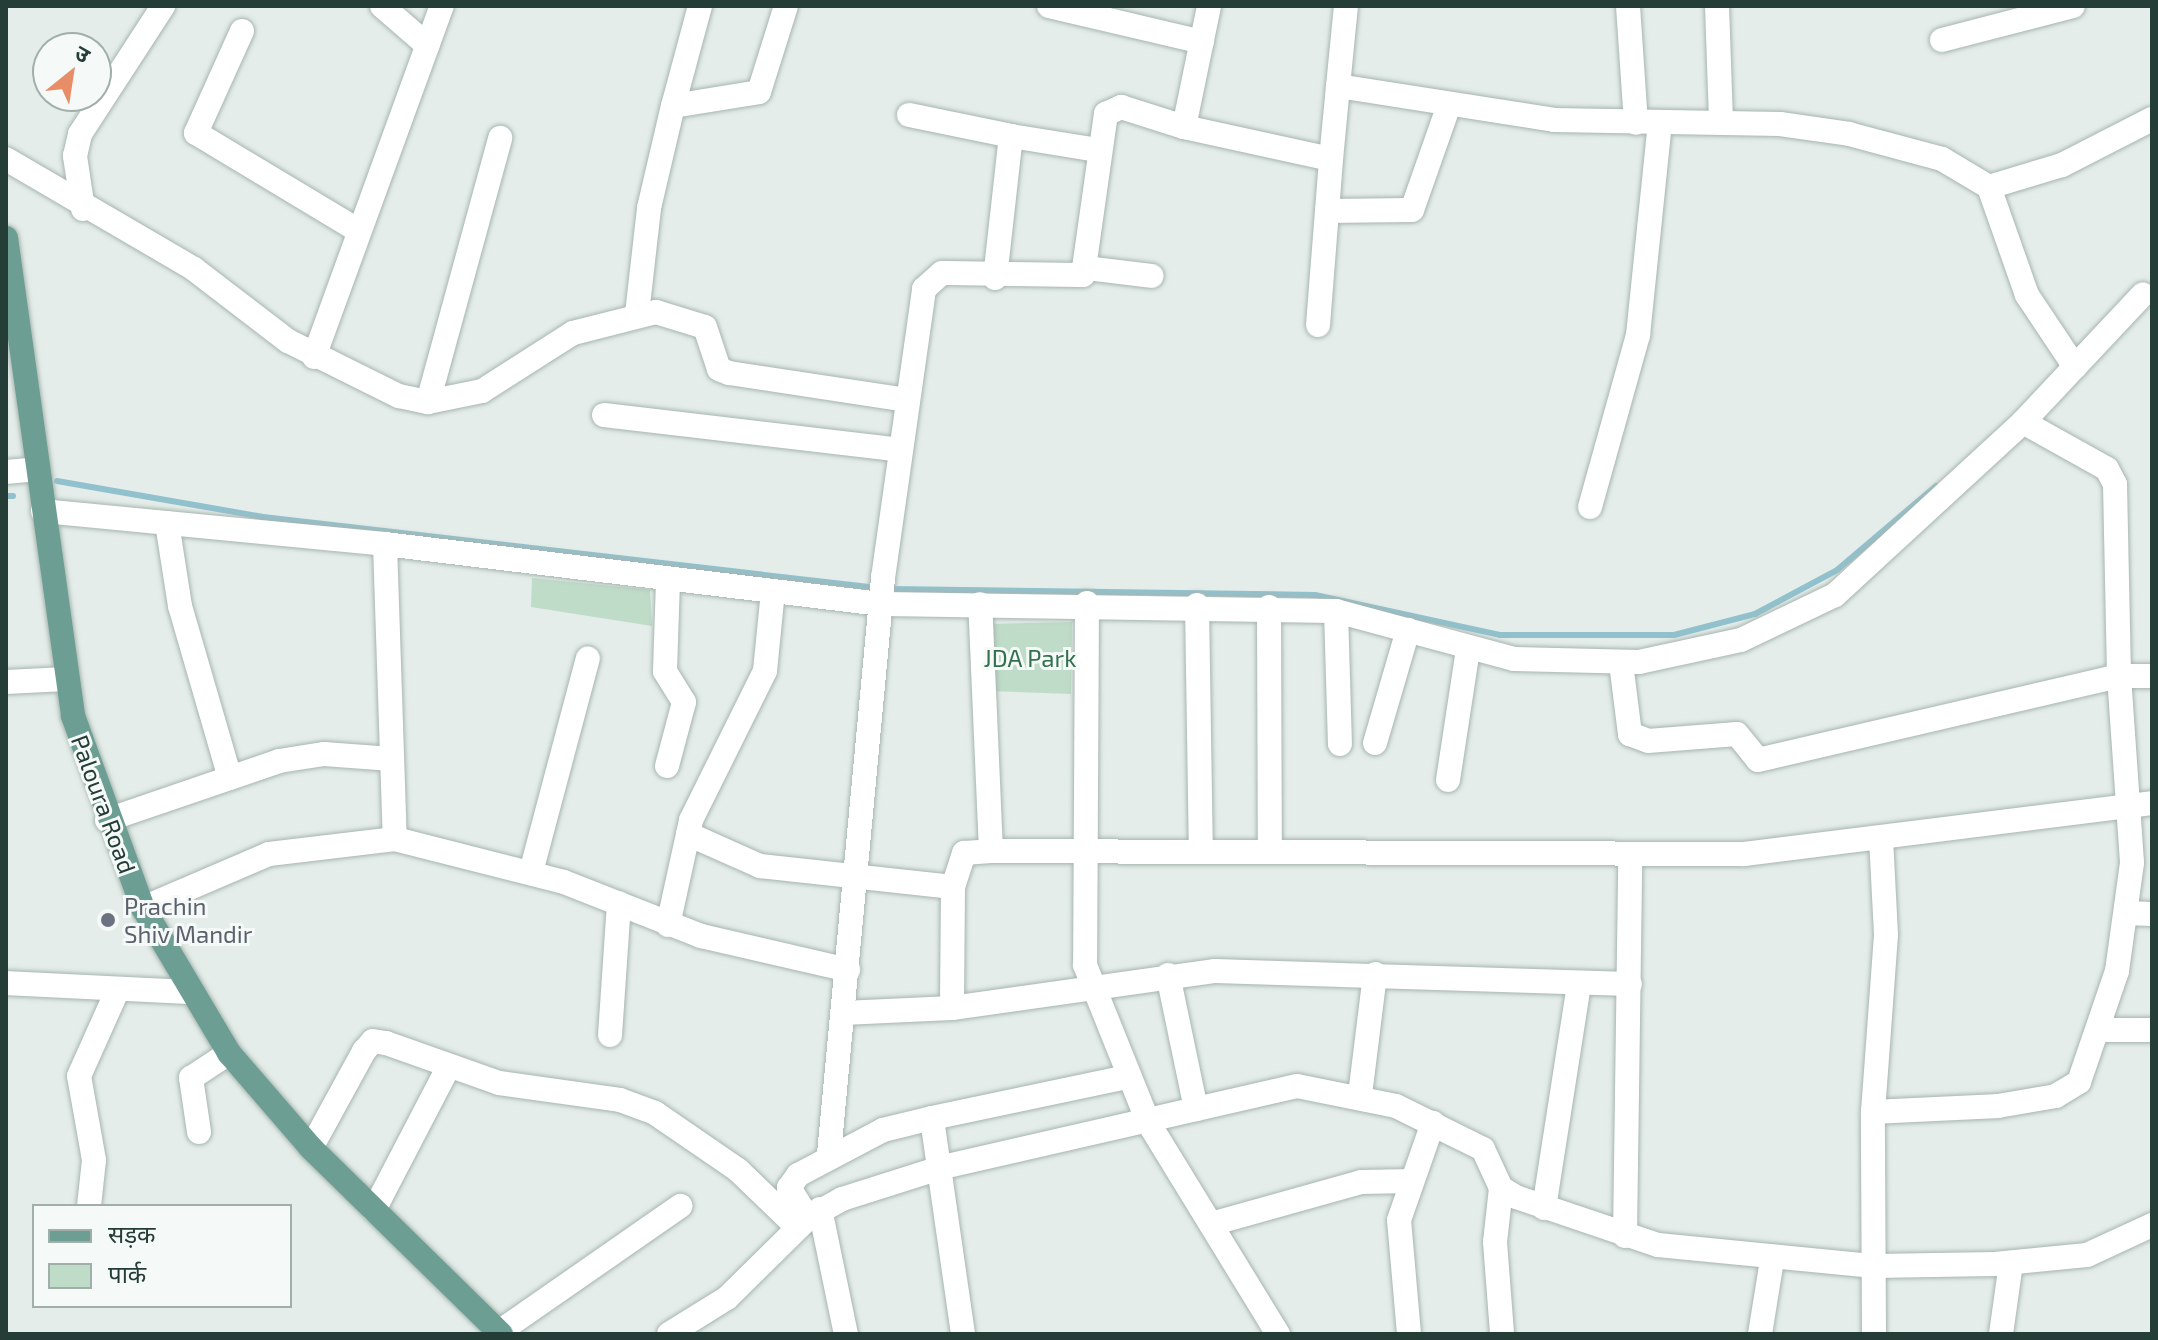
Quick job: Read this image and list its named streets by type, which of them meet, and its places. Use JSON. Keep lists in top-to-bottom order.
{
  "streets": {
    "main road": ["Paloura Road"]
  },
  "parks": ["JDA Park"],
  "places": ["Prachin Shiv Mandir"],
  "legend": ["सड़क", "पार्क"],
  "north": "top right"
}
